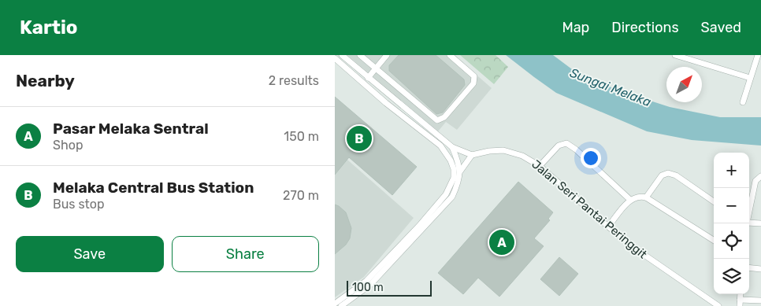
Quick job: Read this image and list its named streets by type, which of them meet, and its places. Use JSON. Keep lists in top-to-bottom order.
{
  "streets": {
    "street": ["Jalan Seri Pantai Peringgit"]
  },
  "water": ["Sungai Melaka"],
  "scale_bar": "100 m",
  "north": "top right",
  "page": {
    "header": "Kartio",
    "nav": ["Map", "Directions", "Saved"],
    "heading": ["Nearby", "2 results"],
    "list": [
      {
        "mark": "A",
        "name": "Pasar Melaka Sentral",
        "note": "Shop",
        "value": "150 m"
      },
      {
        "mark": "B",
        "name": "Melaka Central Bus Station",
        "note": "Bus stop",
        "value": "270 m"
      }
    ],
    "pins": ["B", "A"],
    "map_buttons": ["+", "−"],
    "buttons": ["Save", "Share"],
    "scale": "100 m"
  }
}
